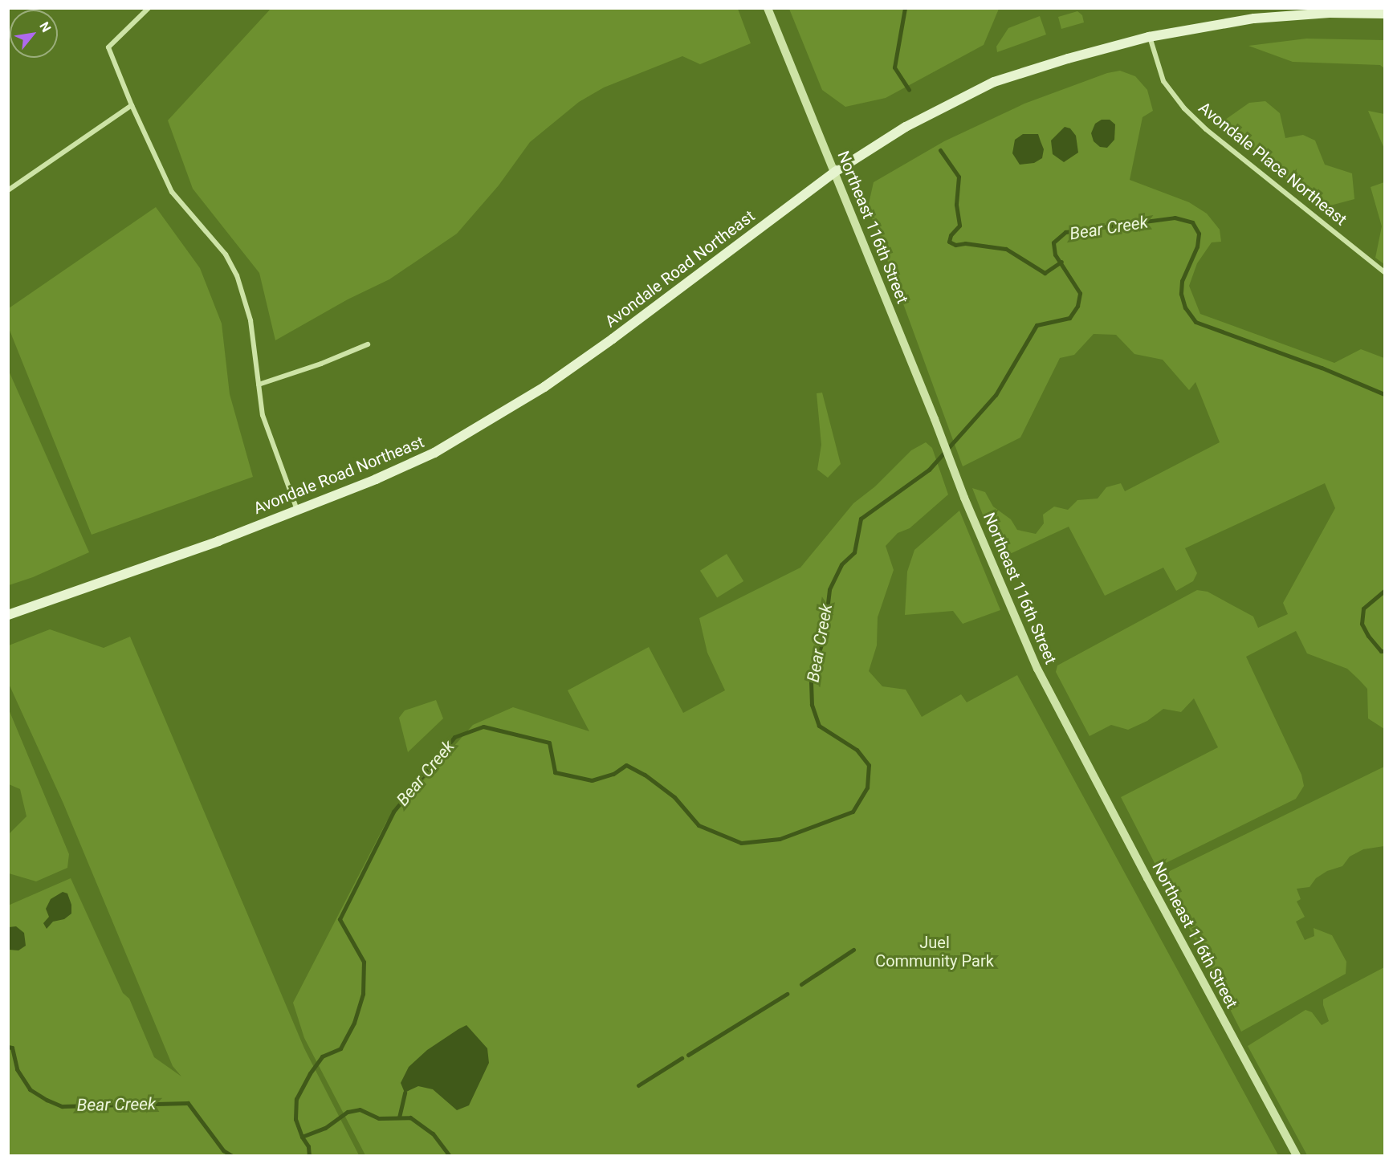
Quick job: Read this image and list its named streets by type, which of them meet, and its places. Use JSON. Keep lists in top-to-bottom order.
{
  "streets": {
    "main road": ["Avondale Road Northeast"],
    "street": ["Avondale Place Northeast", "Northeast 116th Street"]
  },
  "crossings": [
    ["Avondale Place Northeast", "Avondale Road Northeast"],
    ["Northeast 116th Street", "Avondale Road Northeast"]
  ],
  "water": ["Bear Creek"],
  "parks": ["Juel Community Park"],
  "north": "top right"
}
